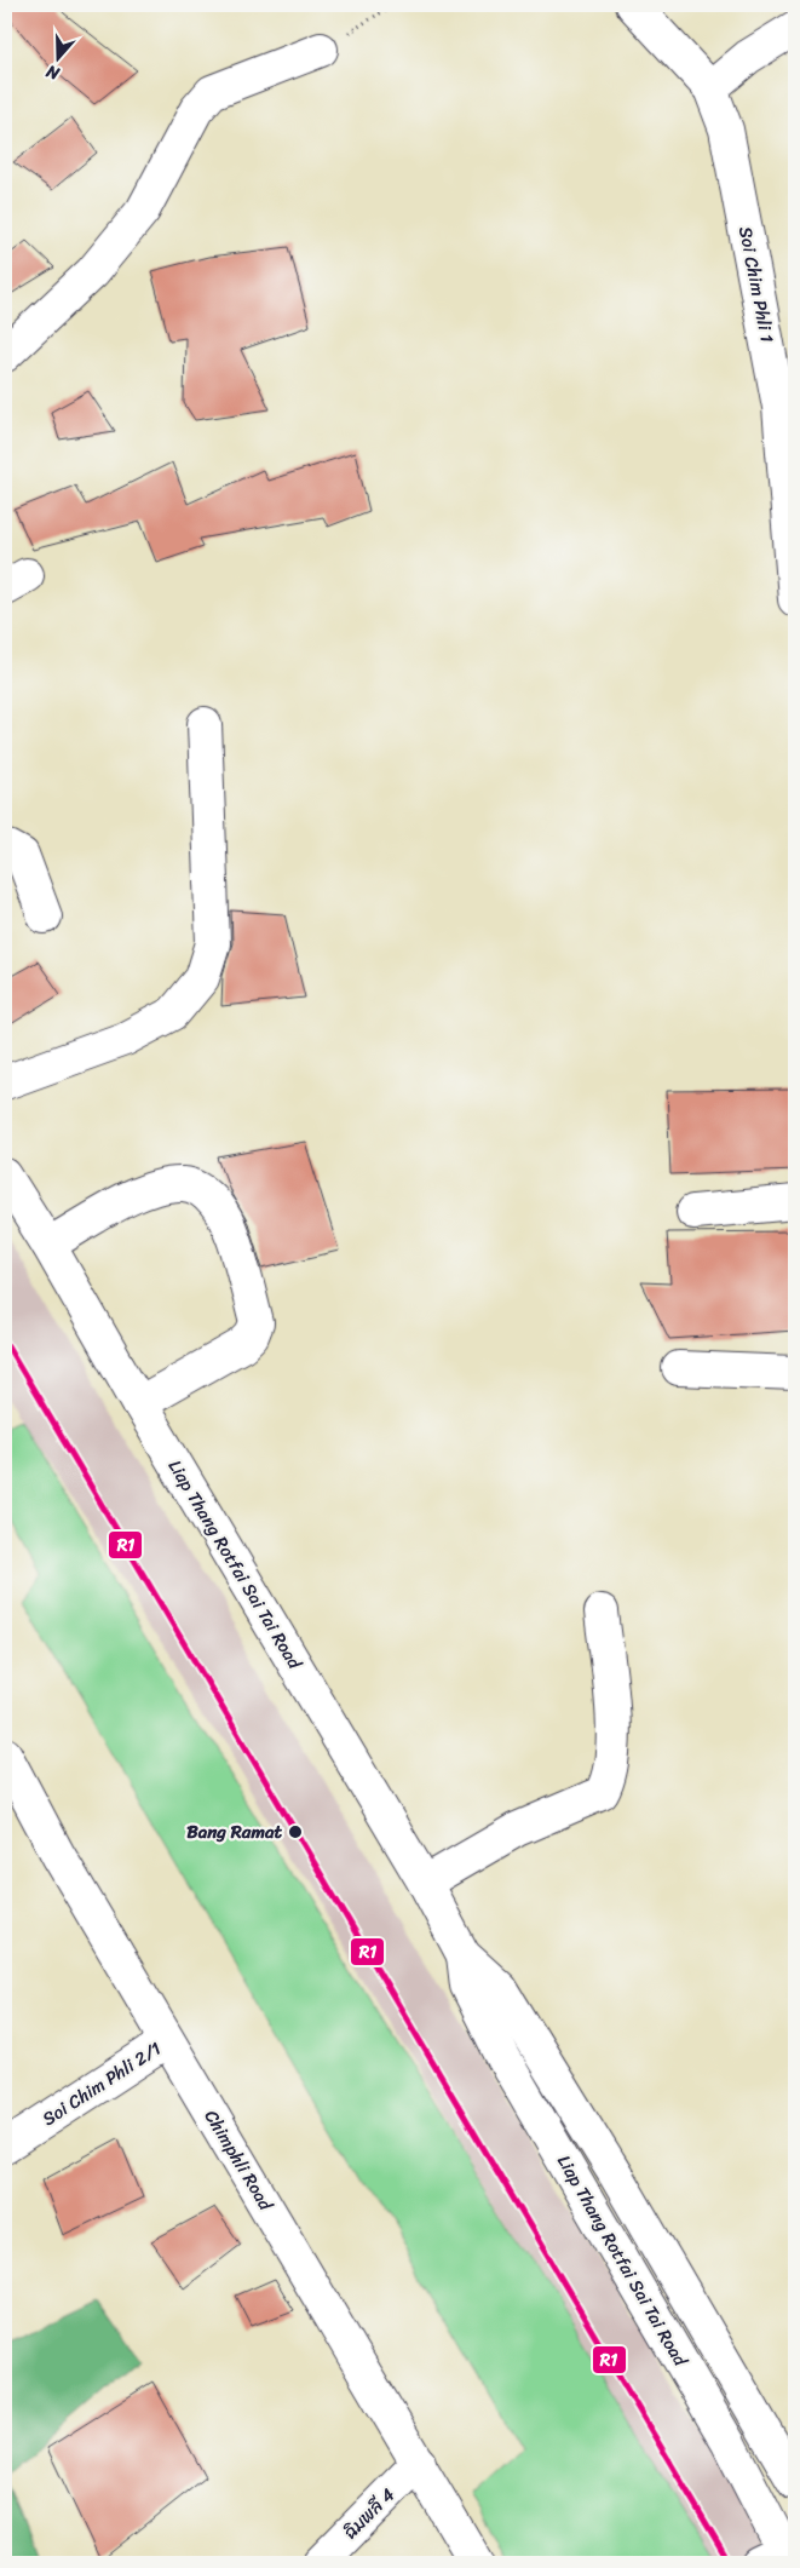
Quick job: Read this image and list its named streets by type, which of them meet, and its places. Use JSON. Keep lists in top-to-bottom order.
{
  "streets": {
    "street": [
      "Soi Chim Phli 1",
      "Liap Thang Rotfai Sai Tai Road",
      "Soi Chim Phli 2/1",
      "Chimphli Road",
      "ฉิมพลี 4"
    ]
  },
  "crossings": [
    ["Soi Chim Phli 2/1", "Chimphli Road"],
    ["Chimphli Road", "ฉิมพลี 4"]
  ],
  "places": ["Bang Ramat"],
  "lines": ["transit line R1"],
  "north": "bottom"
}
